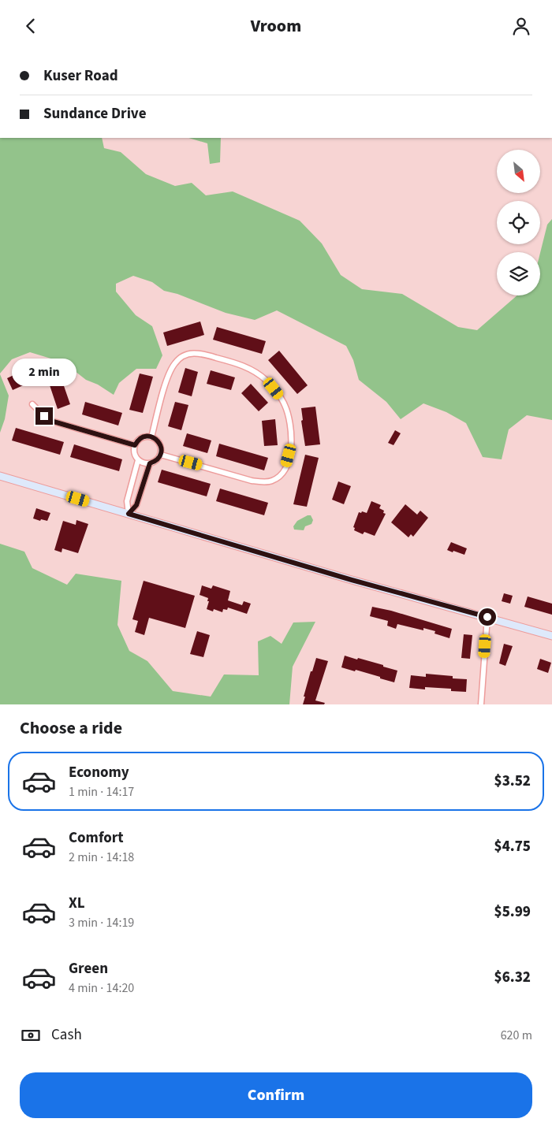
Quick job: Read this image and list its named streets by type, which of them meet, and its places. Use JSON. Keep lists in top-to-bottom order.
{
  "north": "bottom right",
  "page": {
    "header": "Vroom",
    "banner": ["Kuser Road", "Sundance Drive"],
    "bubble": "2 min",
    "heading": "Choose a ride",
    "list": [
      {
        "name": "Economy",
        "note": "1 min · 14:17",
        "value": "$3.52"
      },
      {
        "name": "Comfort",
        "note": "2 min · 14:18",
        "value": "$4.75"
      },
      {
        "name": "XL",
        "note": "3 min · 14:19",
        "value": "$5.99"
      },
      {
        "name": "Green",
        "note": "4 min · 14:20",
        "value": "$6.32"
      }
    ],
    "pay": ["Cash", "620 m"],
    "buttons": "Confirm"
  }
}
